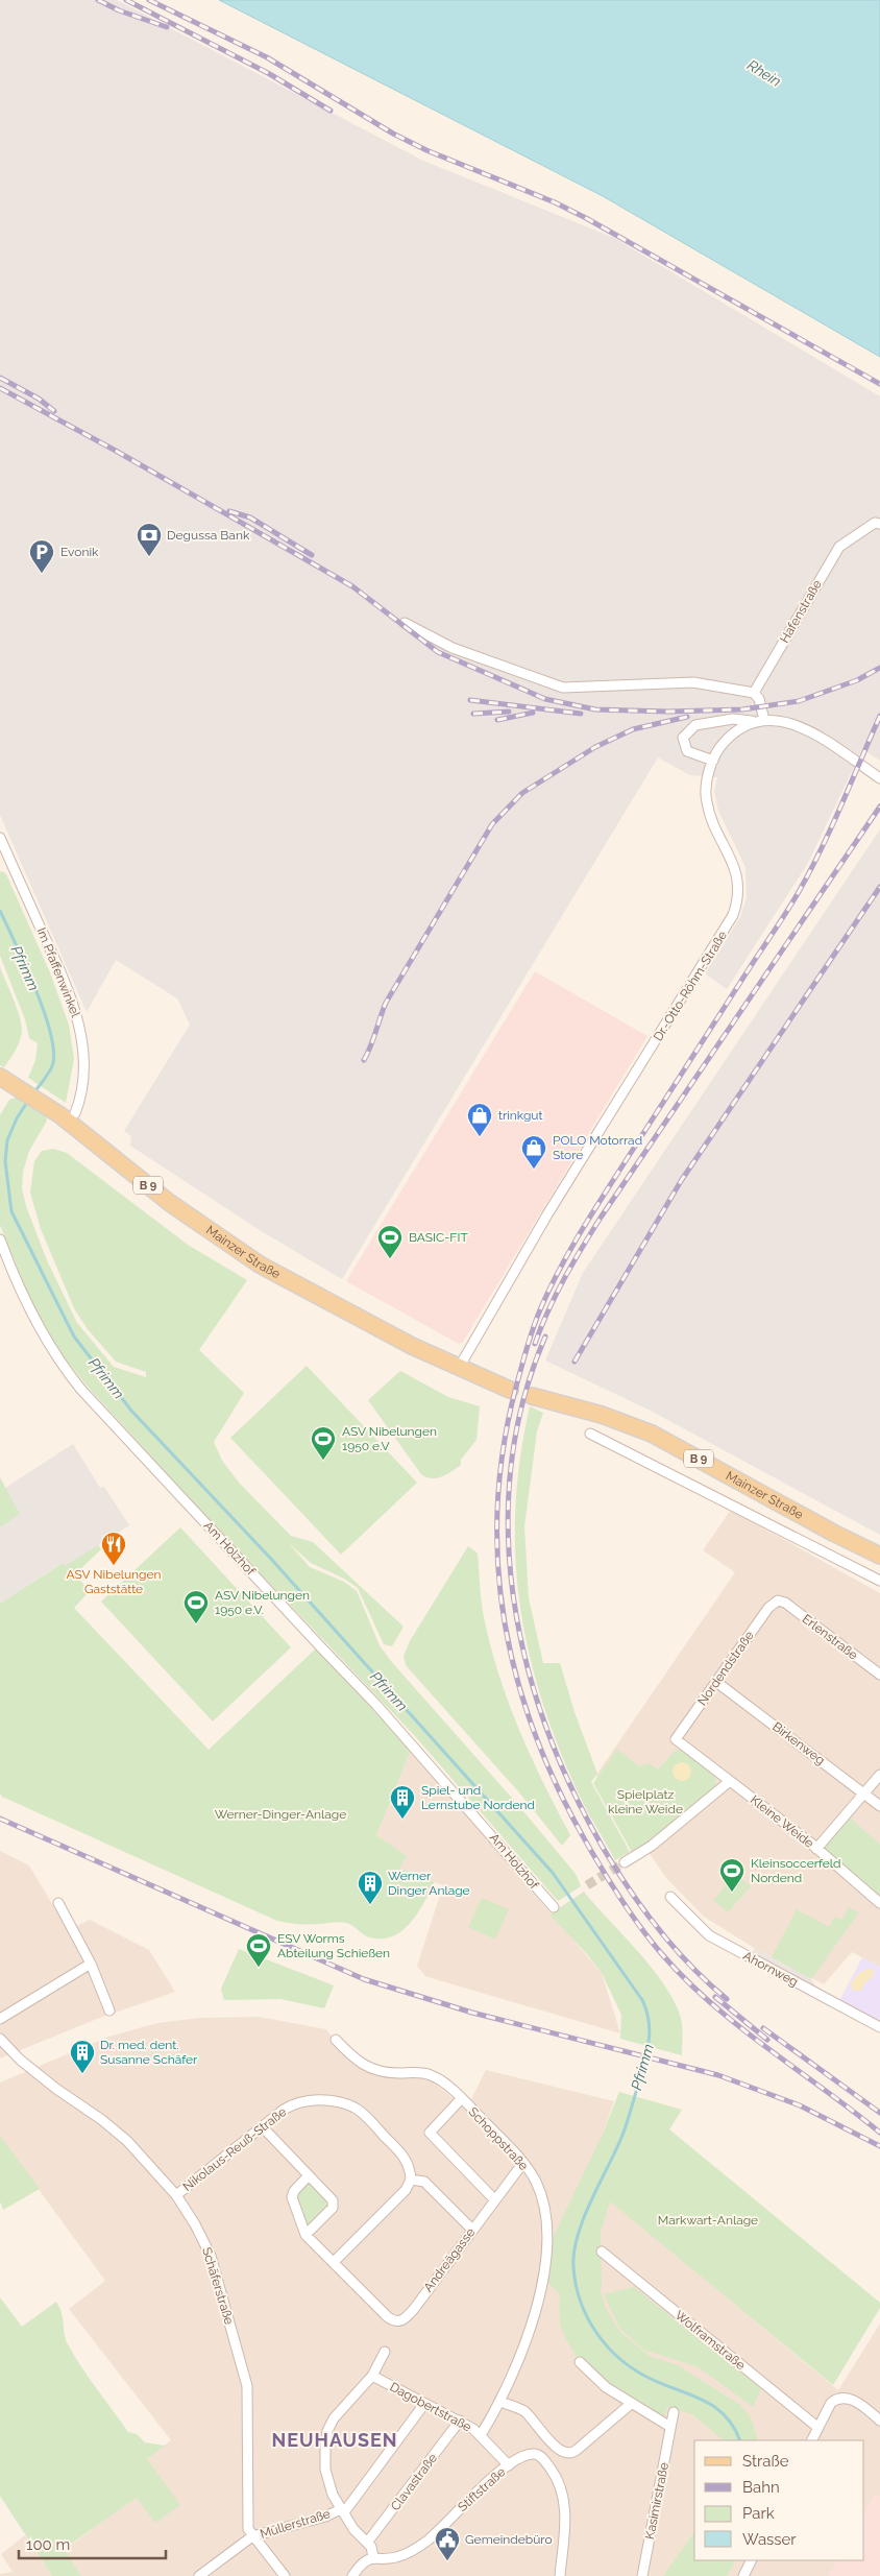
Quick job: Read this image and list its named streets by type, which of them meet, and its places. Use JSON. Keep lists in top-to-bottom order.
{
  "streets": {
    "main road": ["B 9", "Mainzer Straße"],
    "street": [
      "Hafenstraße",
      "Im Pfaffenwinkel",
      "Dr.-Otto-Röhm-Straße",
      "Am Holzhof",
      "Erlenstraße",
      "Nordendstraße",
      "Birkenweg",
      "Kleine Weide",
      "Ahornweg",
      "Schoppstraße",
      "Nikolaus-Reuß-Straße",
      "Andreägasse",
      "Schäferstraße",
      "Wolframstraße",
      "Dagobertstraße",
      "Clavastraße",
      "Stiftstraße",
      "Kasimirstraße",
      "Müllerstraße"
    ]
  },
  "crossings": [
    ["Im Pfaffenwinkel", "Mainzer Straße"],
    ["Dr.-Otto-Röhm-Straße", "Mainzer Straße"],
    ["Erlenstraße", "Nordendstraße"],
    ["Nordendstraße", "Birkenweg"],
    ["Nordendstraße", "Kleine Weide"],
    ["Schoppstraße", "Andreägasse"],
    ["Schoppstraße", "Dagobertstraße"],
    ["Nikolaus-Reuß-Straße", "Schäferstraße"],
    ["Schäferstraße", "Müllerstraße"],
    ["Dagobertstraße", "Clavastraße"],
    ["Dagobertstraße", "Stiftstraße"],
    ["Dagobertstraße", "Müllerstraße"]
  ],
  "districts": ["NEUHAUSEN"],
  "water": ["Rhein", "Pfrimm"],
  "parks": ["Spielplatz kleine Weide", "Werner-Dinger-Anlage", "Markwart-Anlage"],
  "places": {
    "bank": ["Degussa Bank"],
    "parking": ["Evonik"],
    "shop": ["trinkgut", "POLO Motorrad Store"],
    "sports": [
      "BASIC-FIT",
      "ASV Nibelungen 1950 e.V",
      "ASV Nibelungen 1950 e.V.",
      "Kleinsoccerfeld Nordend",
      "ESV Worms Abteilung Schießen"
    ],
    "restaurant": ["ASV Nibelungen Gaststätte"],
    "building": ["Spiel- und Lernstube Nordend", "Werner Dinger Anlage", "Dr. med. dent. Susanne Schäfer"],
    "public building": ["Gemeindebüro"]
  },
  "legend": [
    "Straße",
    "Bahn",
    "Park",
    "Wasser"
  ],
  "scale_bar": "100 m"
}
